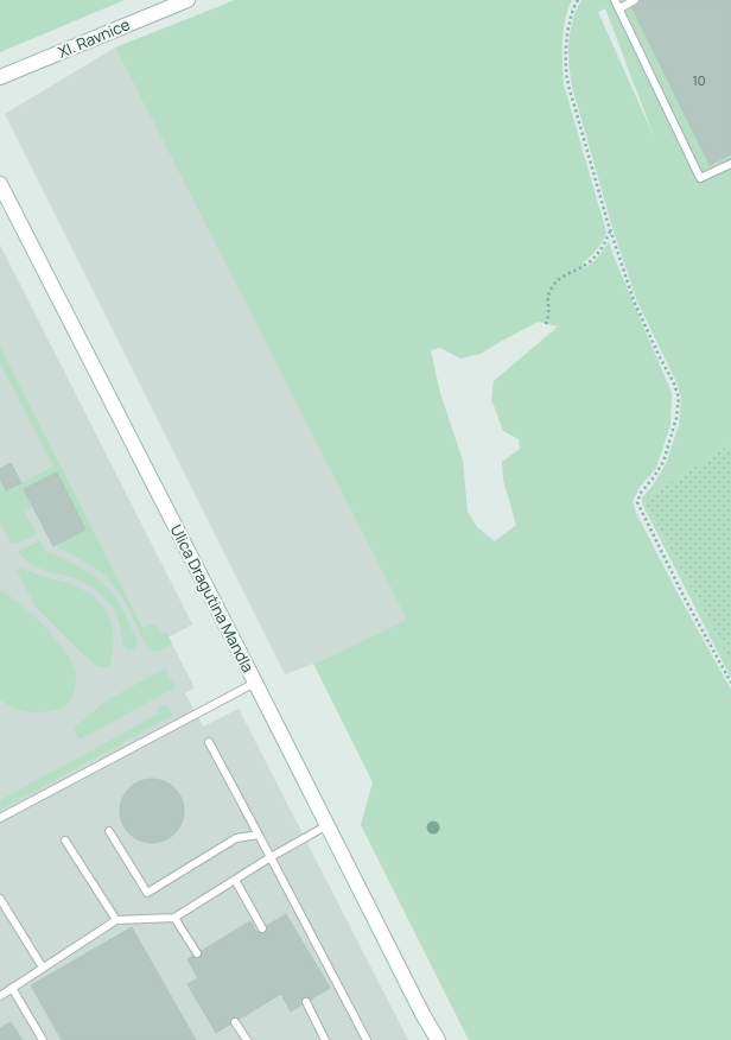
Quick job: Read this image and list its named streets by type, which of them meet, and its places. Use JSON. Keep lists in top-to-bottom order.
{
  "streets": {
    "main road": ["XI. Ravnice", "Ulica Dragutina Mandla"]
  },
  "house_numbers": ["10"]
}
